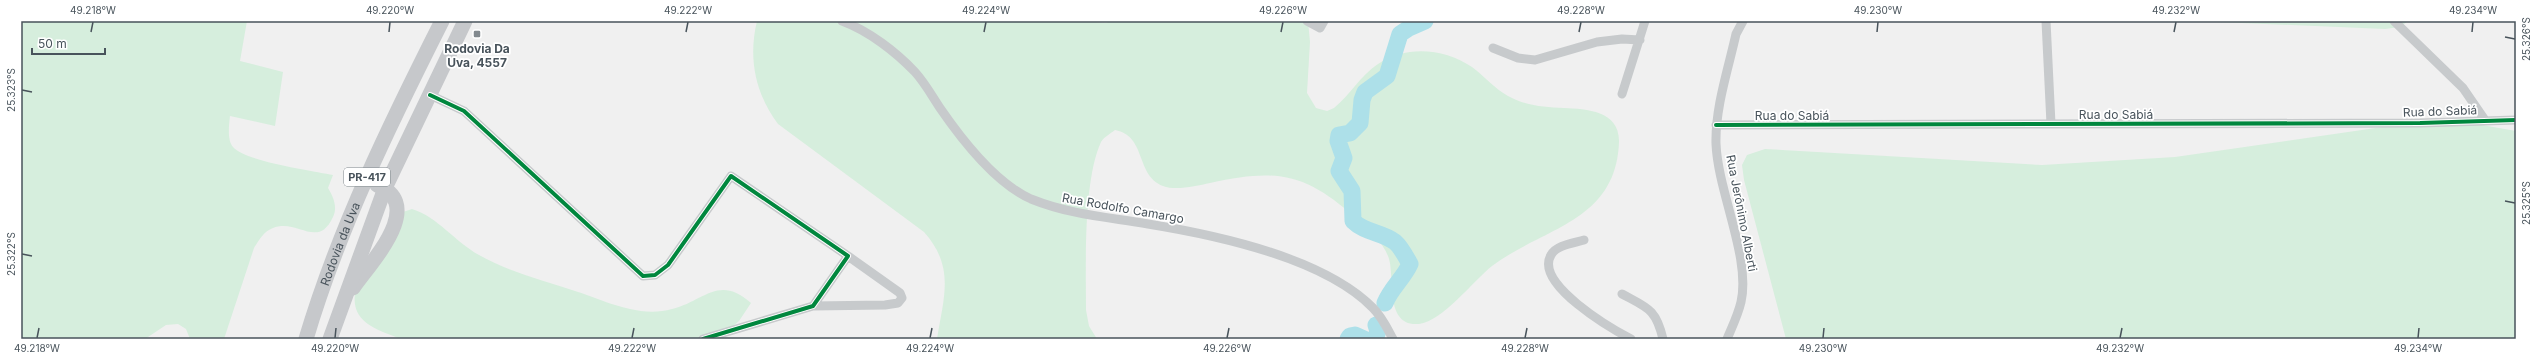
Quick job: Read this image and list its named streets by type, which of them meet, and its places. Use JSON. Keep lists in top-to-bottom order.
{
  "streets": {
    "main road": ["PR-417", "Rodovia da Uva"],
    "street": ["Rua do Sabiá", "Rua Rodolfo Camargo", "Rua Jerônimo Alberti"]
  },
  "crossings": [
    ["Rua do Sabiá", "Rua Jerônimo Alberti"]
  ],
  "places": {
    "transit": ["Rodovia Da Uva, 4557"]
  },
  "scale_bar": "50 m",
  "coordinates": [
    "49.218°W",
    "49.220°W",
    "49.222°W",
    "49.224°W",
    "49.226°W",
    "49.228°W",
    "49.230°W",
    "49.232°W",
    "49.234°W",
    "25.326°S",
    "25.323°S",
    "25.325°S",
    "25.322°S"
  ]
}
